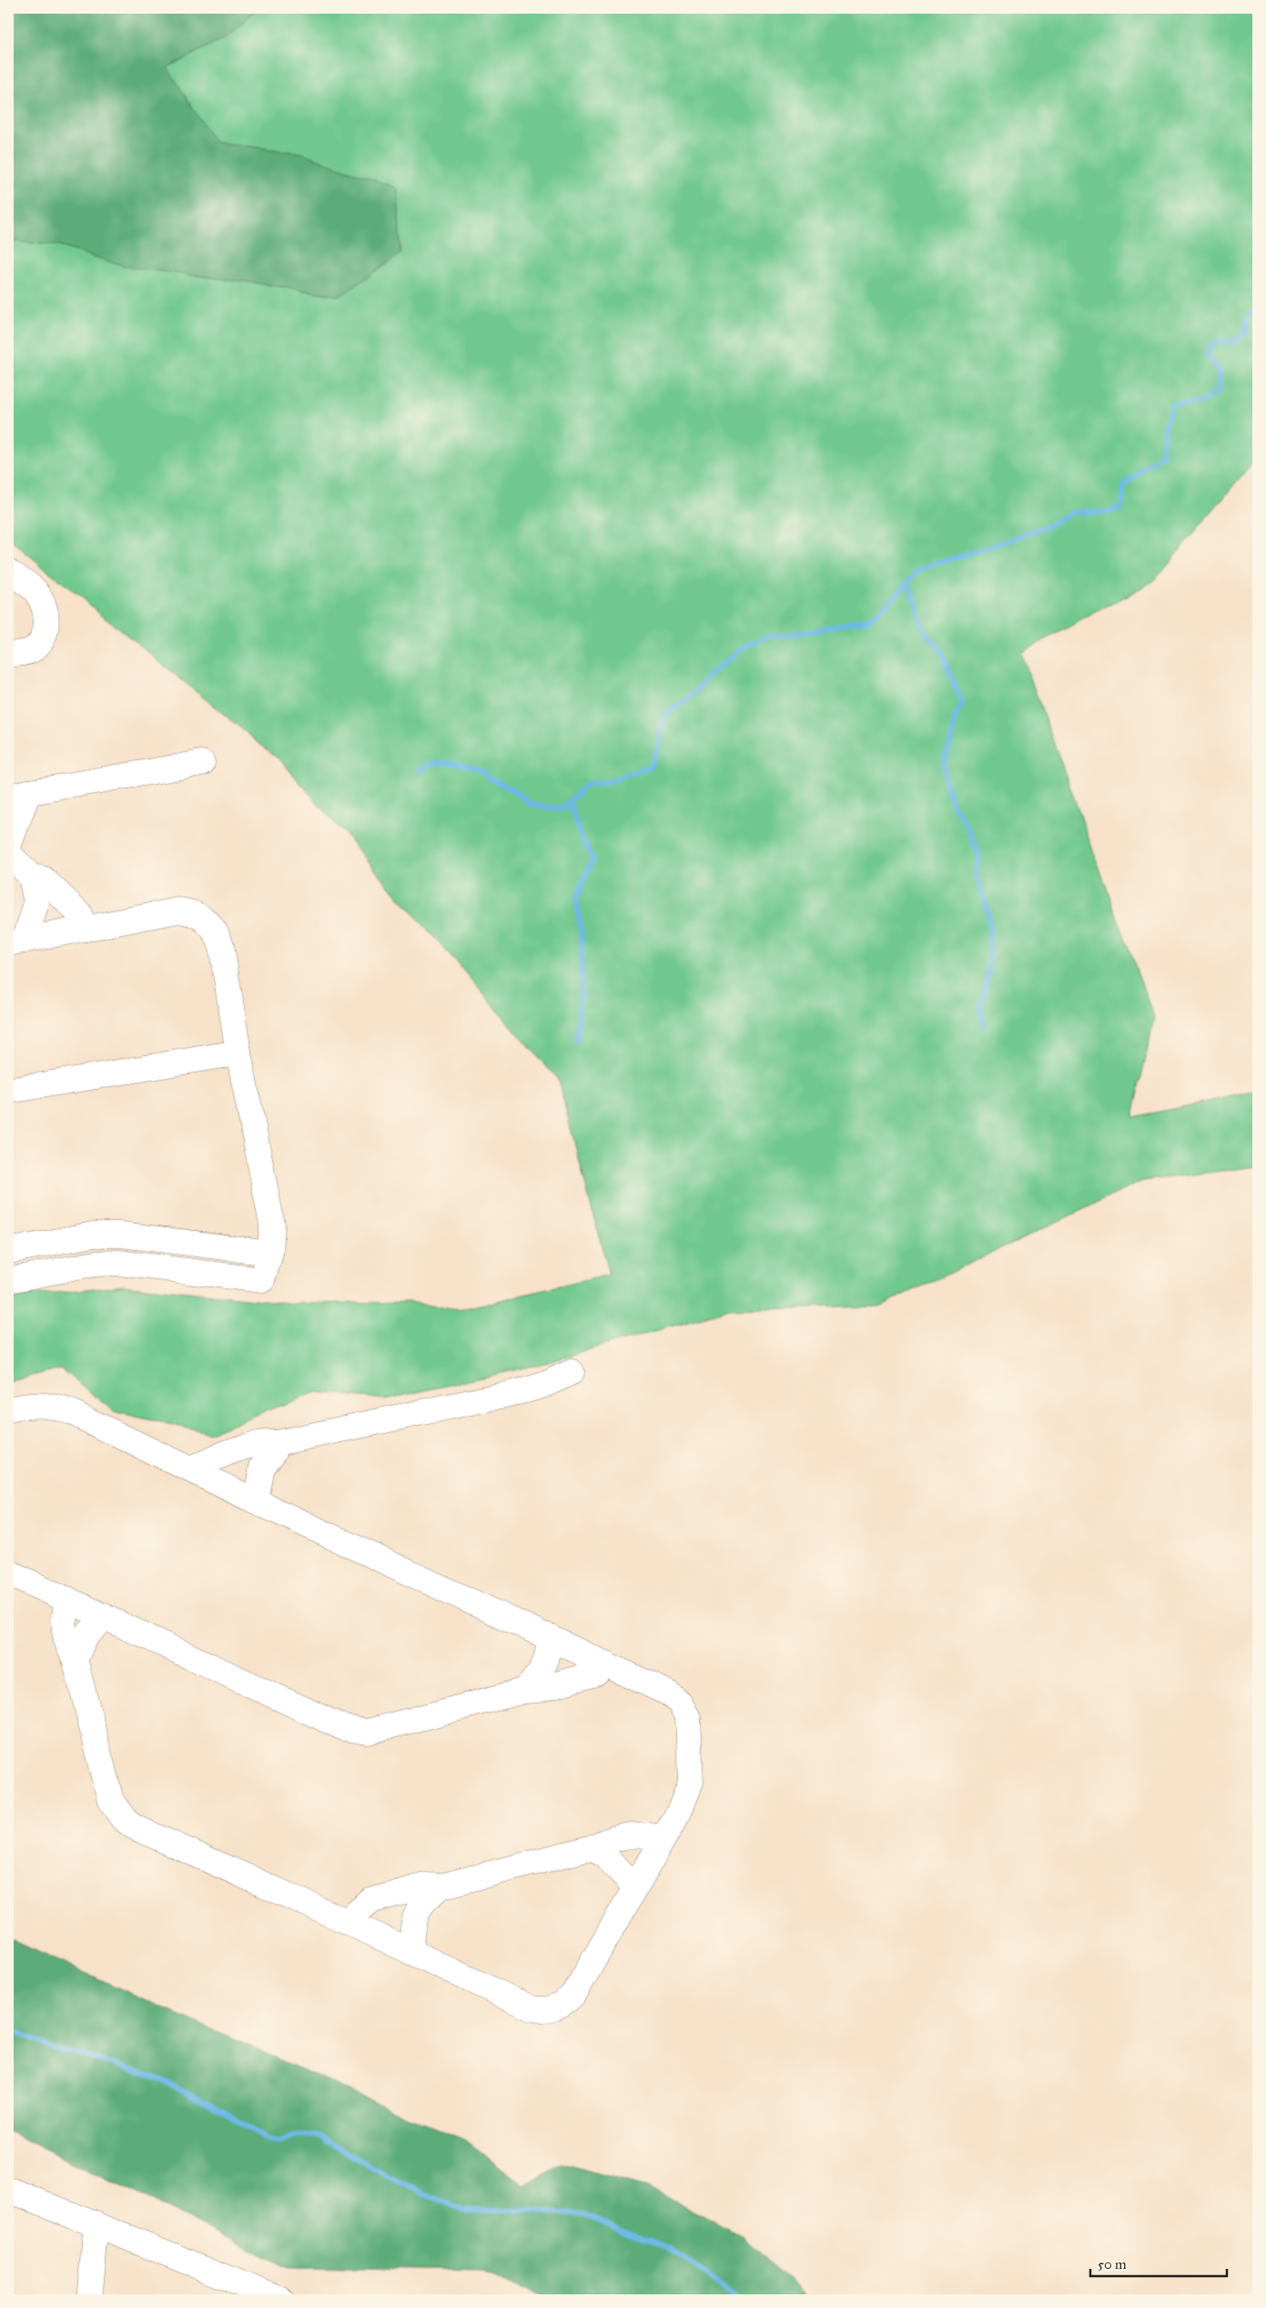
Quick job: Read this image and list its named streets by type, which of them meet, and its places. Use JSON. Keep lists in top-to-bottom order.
{
  "scale_bar": "50 m"
}
